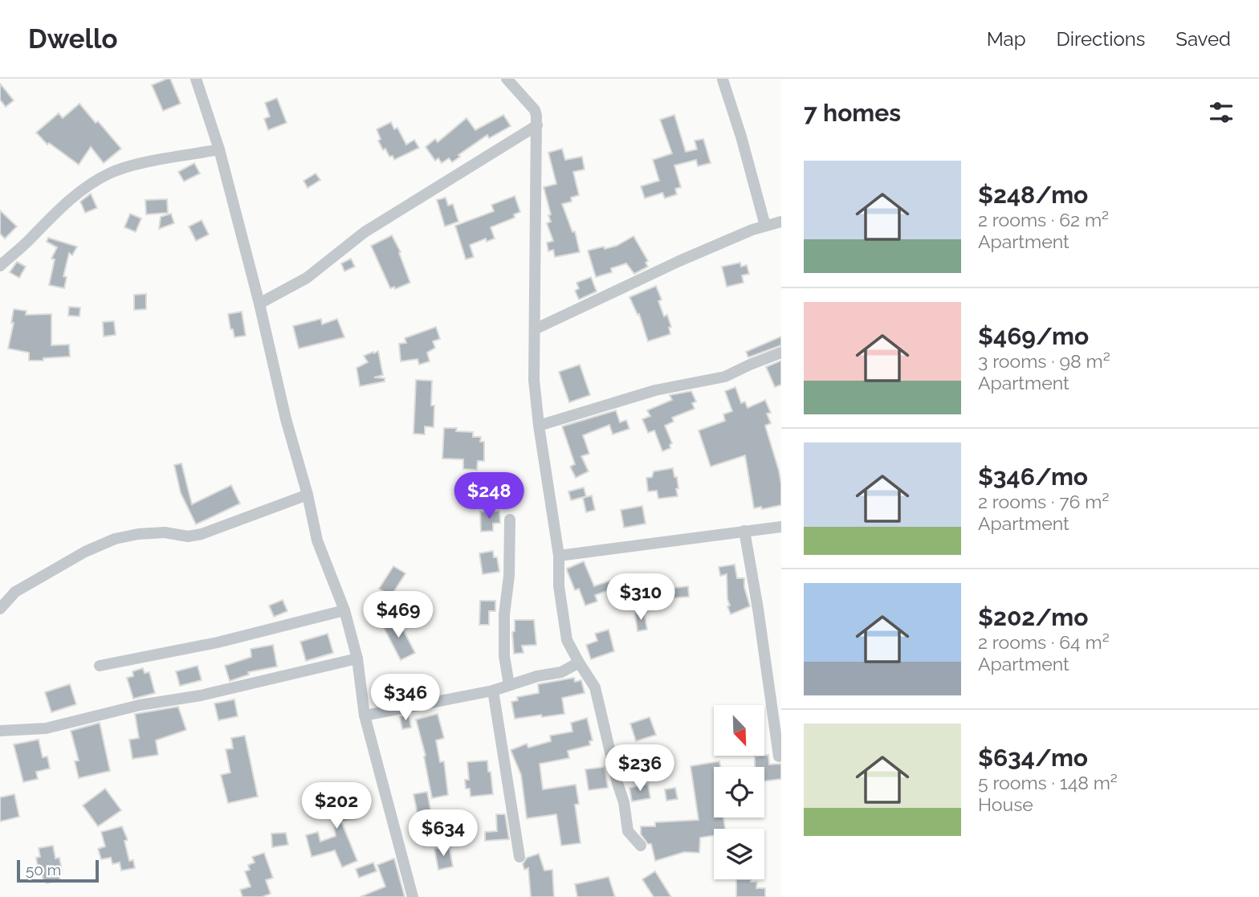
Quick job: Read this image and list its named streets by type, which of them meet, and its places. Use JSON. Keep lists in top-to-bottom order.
{
  "scale_bar": "50 m",
  "north": "bottom right",
  "page": {
    "header": "Dwello",
    "nav": ["Map", "Directions", "Saved"],
    "heading": "7 homes",
    "list": [
      {
        "name": "$248/mo",
        "note": "2 rooms · 62 m² · Apartment"
      },
      {
        "name": "$469/mo",
        "note": "3 rooms · 98 m² · Apartment"
      },
      {
        "name": "$346/mo",
        "note": "2 rooms · 76 m² · Apartment"
      },
      {
        "name": "$202/mo",
        "note": "2 rooms · 64 m² · Apartment"
      },
      {
        "name": "$634/mo",
        "note": "5 rooms · 148 m² · House"
      }
    ],
    "price": [
      "$248",
      "$310",
      "$469",
      "$346",
      "$236",
      "$202",
      "$634"
    ],
    "scale": "50 m"
  }
}
